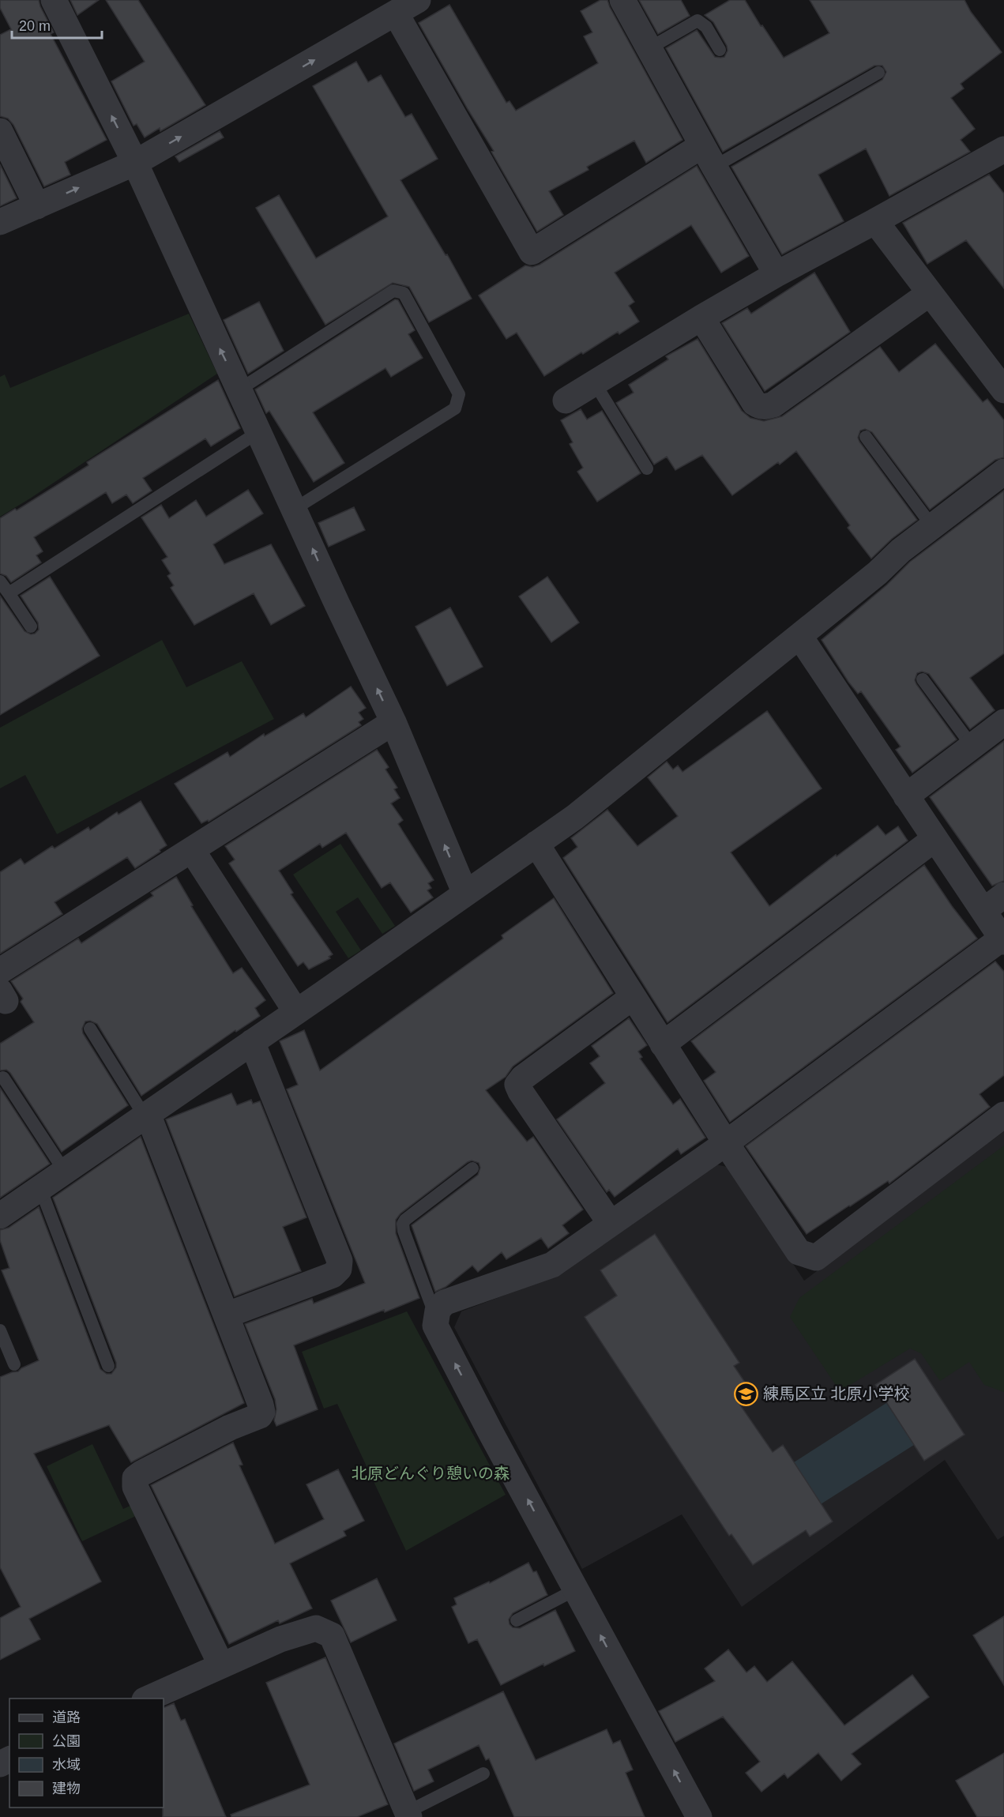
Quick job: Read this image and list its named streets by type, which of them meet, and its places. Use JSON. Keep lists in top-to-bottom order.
{
  "parks": ["北原どんぐり憩いの森"],
  "places": {
    "school or university": ["練馬区立 北原小学校"]
  },
  "legend": [
    "道路",
    "公園",
    "水域",
    "建物"
  ],
  "scale_bar": "20 m"
}
